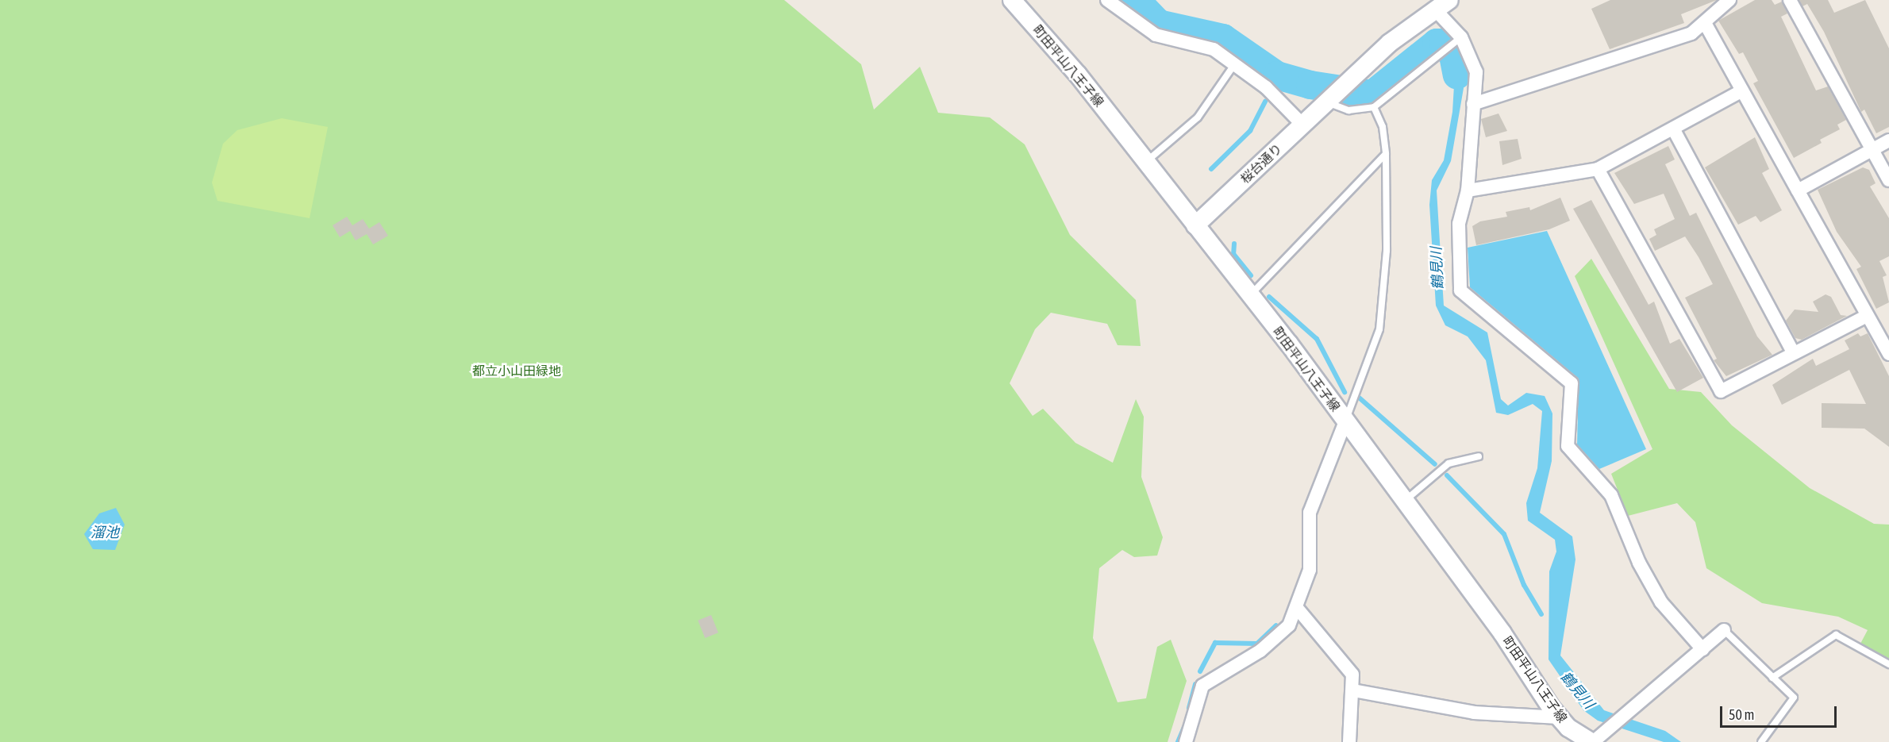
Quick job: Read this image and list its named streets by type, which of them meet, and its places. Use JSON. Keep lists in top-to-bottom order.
{
  "streets": {
    "main road": ["町田平山八王子線", "桜台通り"]
  },
  "crossings": [
    ["町田平山八王子線", "桜台通り"]
  ],
  "water": ["鶴見川", "溜池"],
  "parks": ["都立小山田緑地"],
  "scale_bar": "50 m"
}
